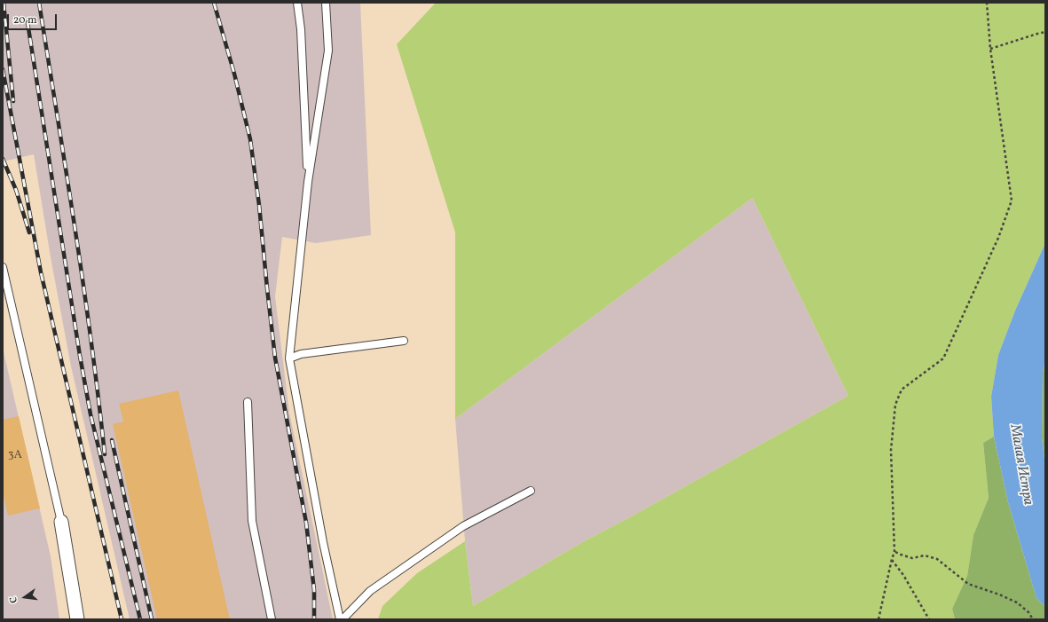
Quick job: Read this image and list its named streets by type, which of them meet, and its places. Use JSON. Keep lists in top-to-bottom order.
{
  "water": ["Малая Истра"],
  "house_numbers": ["3А"],
  "scale_bar": "20 m",
  "north": "left"
}
